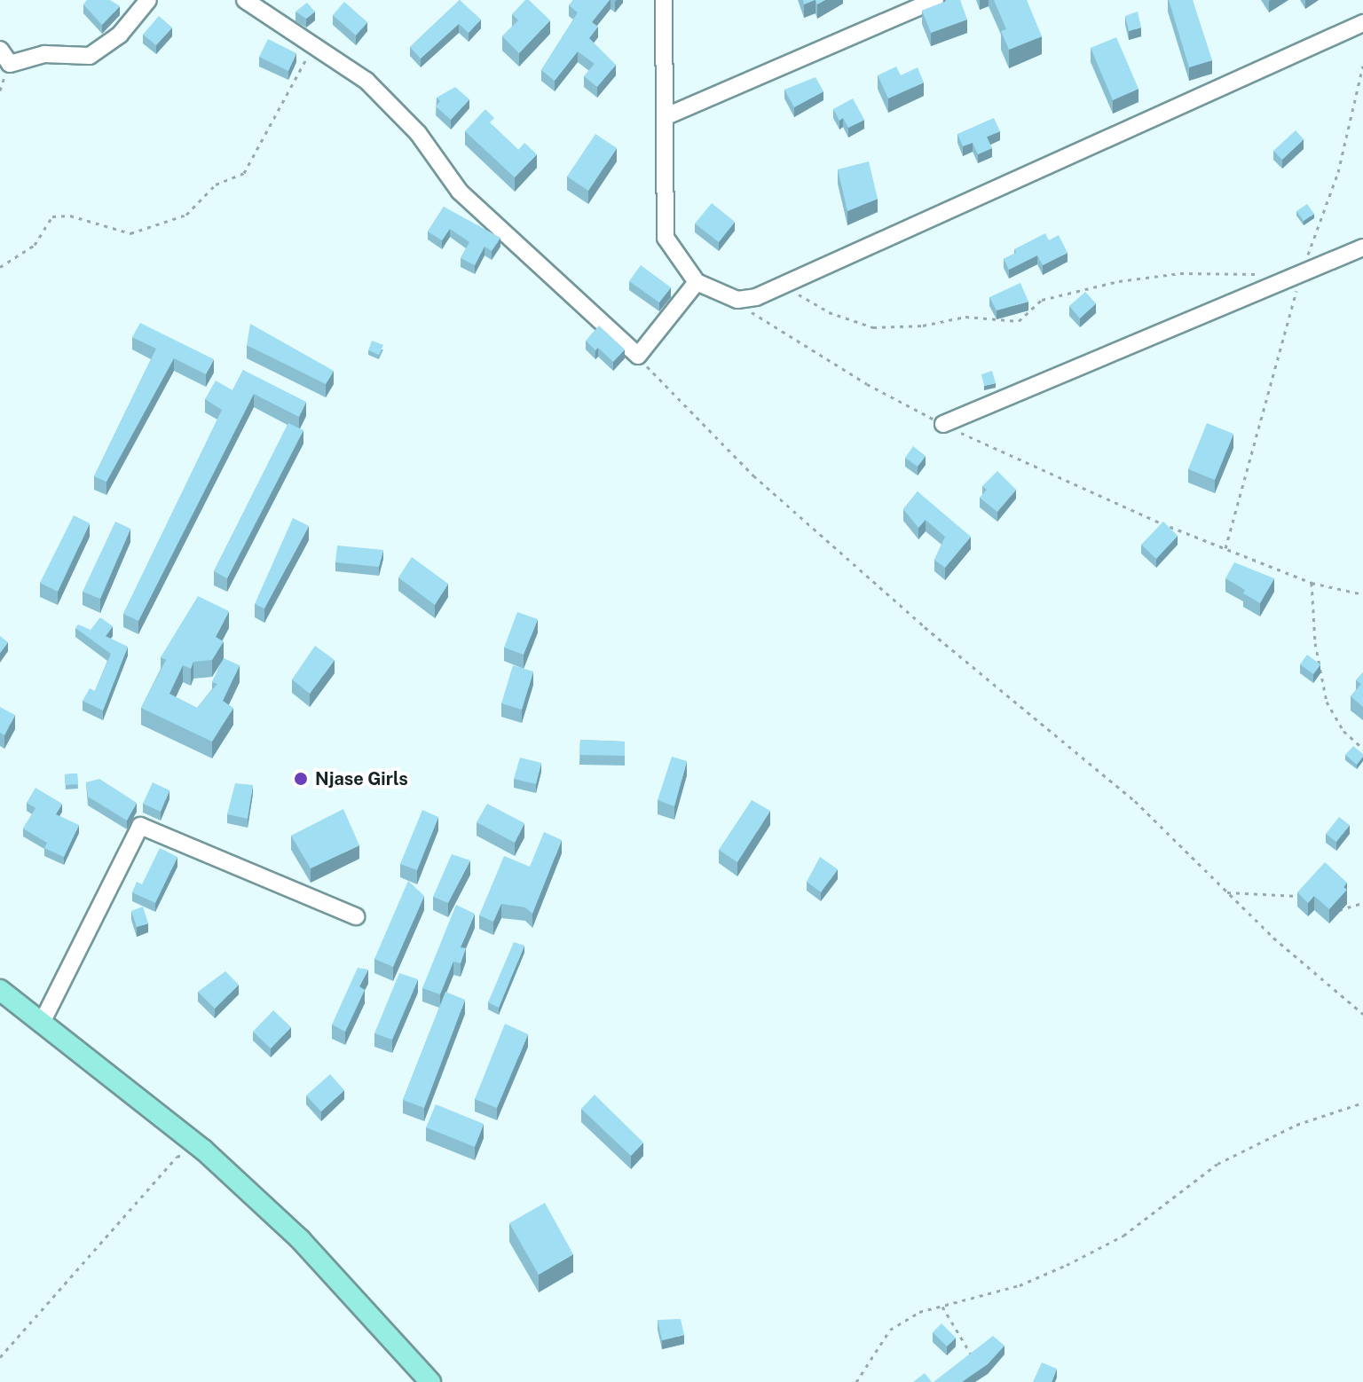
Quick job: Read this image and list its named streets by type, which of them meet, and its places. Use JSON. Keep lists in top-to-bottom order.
{
  "places": ["Njase Girls"]
}
